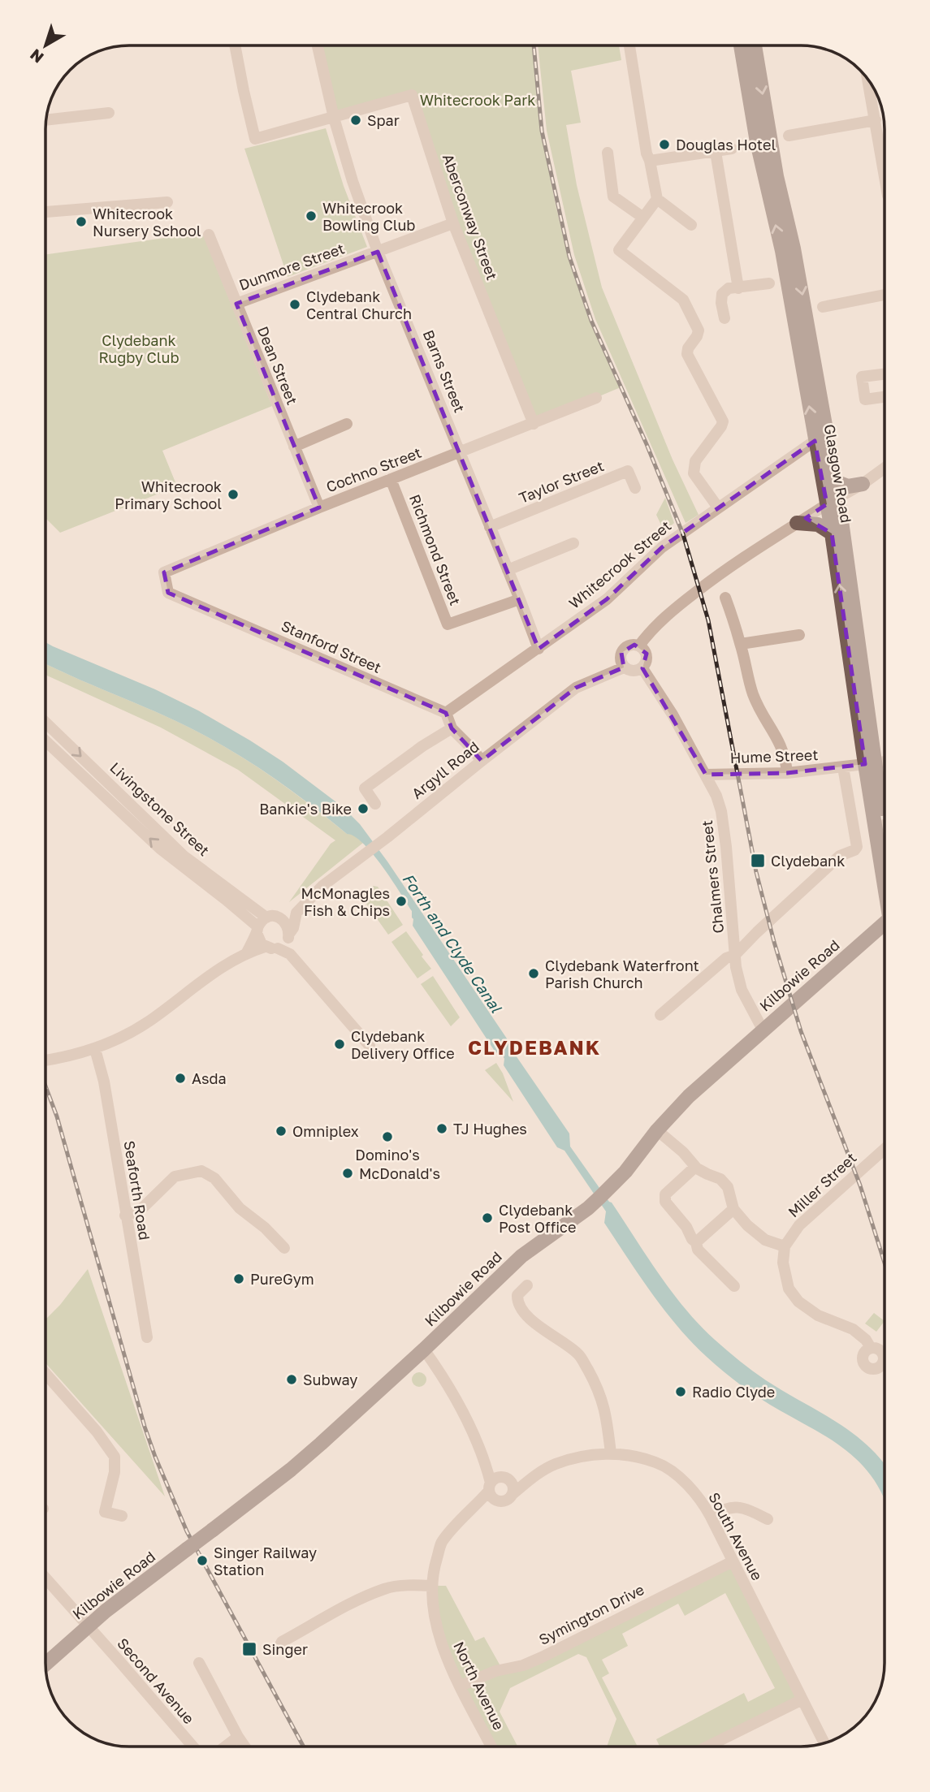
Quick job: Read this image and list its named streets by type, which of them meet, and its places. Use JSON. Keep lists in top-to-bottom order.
{
  "streets": {
    "main road": ["Glasgow Road", "Kilbowie Road"],
    "street": [
      "Aberconway Street",
      "Dunmore Street",
      "Dean Street",
      "Barns Street",
      "Cochno Street",
      "Taylor Street",
      "Richmond Street",
      "Whitecrook Street",
      "Stanford Street",
      "Hume Street",
      "Argyll Road",
      "Livingstone Street",
      "Chalmers Street",
      "Miller Street",
      "Seaforth Road",
      "South Avenue",
      "Symington Drive",
      "Second Avenue",
      "North Avenue"
    ]
  },
  "crossings": [
    ["Aberconway Street", "Dunmore Street"],
    ["Aberconway Street", "Barns Street"],
    ["Aberconway Street", "Cochno Street"],
    ["Dunmore Street", "Dean Street"],
    ["Dunmore Street", "Barns Street"],
    ["Dean Street", "Cochno Street"],
    ["Barns Street", "Cochno Street"],
    ["Barns Street", "Taylor Street"],
    ["Barns Street", "Richmond Street"],
    ["Barns Street", "Whitecrook Street"],
    ["Cochno Street", "Richmond Street"],
    ["Cochno Street", "Stanford Street"],
    ["Glasgow Road", "Whitecrook Street"],
    ["Glasgow Road", "Hume Street"],
    ["Whitecrook Street", "Stanford Street"],
    ["Hume Street", "Chalmers Street"],
    ["Argyll Road", "Livingstone Street"],
    ["Argyll Road", "Chalmers Street"],
    ["Chalmers Street", "Kilbowie Road"],
    ["Kilbowie Road", "Second Avenue"],
    ["South Avenue", "Symington Drive"],
    ["South Avenue", "North Avenue"],
    ["Symington Drive", "North Avenue"]
  ],
  "districts": ["CLYDEBANK"],
  "water": ["Forth and Clyde Canal"],
  "parks": ["Whitecrook Park", "Clydebank Rugby Club"],
  "places": {
    "other": [
      "Spar",
      "Douglas Hotel",
      "Whitecrook Bowling Club",
      "Whitecrook Nursery School",
      "Clydebank Central Church",
      "Whitecrook Primary School",
      "Bankie's Bike",
      "McMonagles Fish & Chips",
      "Clydebank Waterfront Parish Church",
      "Clydebank Delivery Office",
      "Asda",
      "TJ Hughes",
      "Omniplex",
      "Domino's",
      "McDonald's",
      "Clydebank Post Office",
      "PureGym",
      "Subway",
      "Radio Clyde",
      "Singer Railway Station"
    ],
    "transit": ["Clydebank", "Singer"]
  },
  "north": "bottom left"
}
